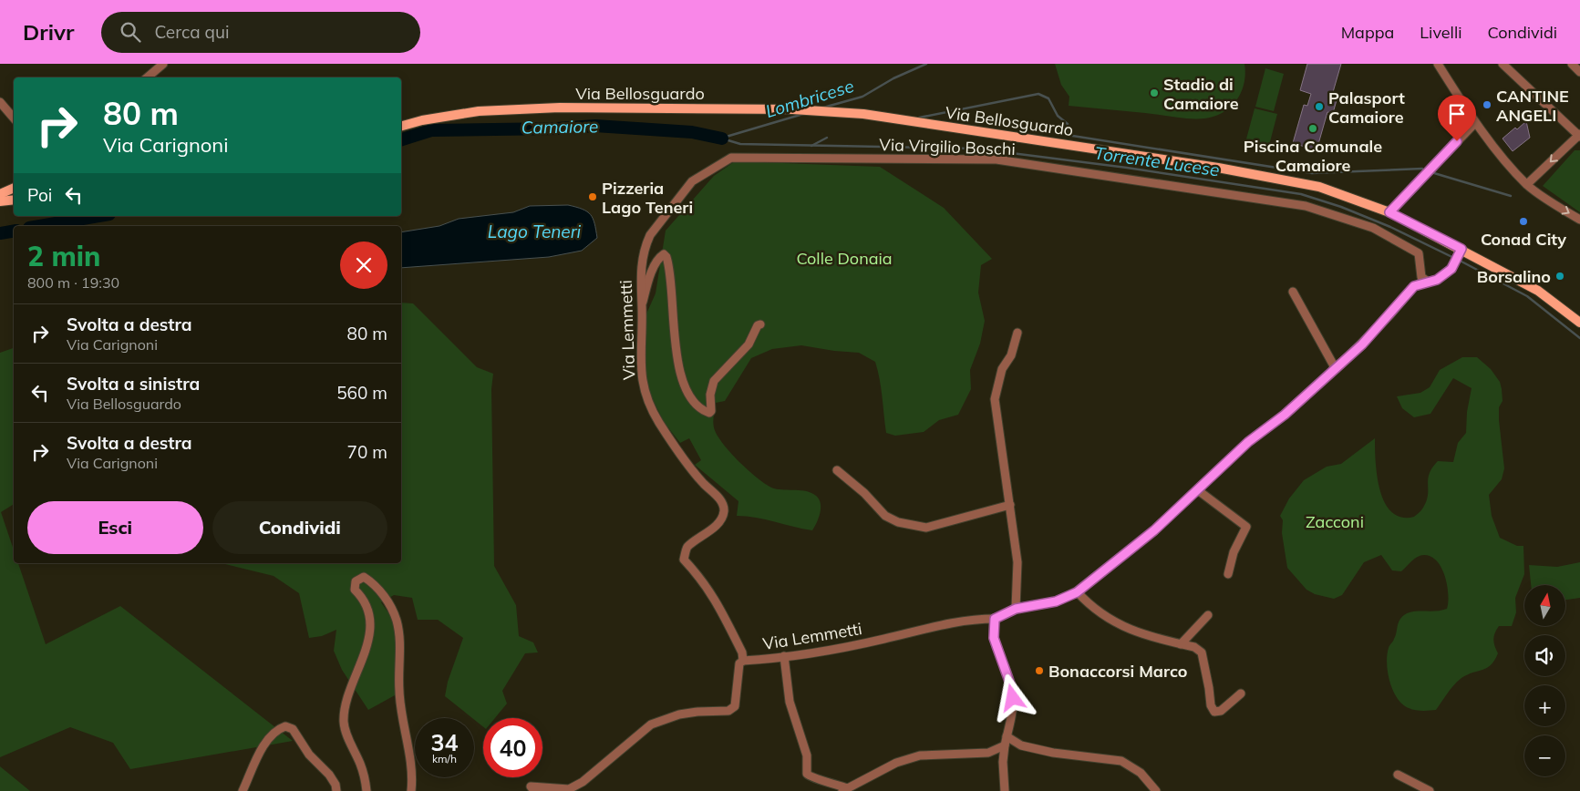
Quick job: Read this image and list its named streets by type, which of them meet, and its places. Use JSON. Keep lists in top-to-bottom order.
{
  "streets": {
    "main road": ["Via Bellosguardo"],
    "street": ["Via Virgilio Boschi", "Via Lemmetti"]
  },
  "crossings": [
    ["Via Virgilio Boschi", "Via Lemmetti"]
  ],
  "water": [
    "Lombricese",
    "Camaiore",
    "Torrente Lucese",
    "Lago Teneri"
  ],
  "parks": ["Colle Donaia", "Zacconi"],
  "places": [
    "Stadio di Camaiore",
    "CANTINE ANGELI",
    "Palasport Camaiore",
    "Piscina Comunale Camaiore",
    "Pizzeria Lago Teneri",
    "Conad City",
    "Borsalino",
    "Bonaccorsi Marco"
  ],
  "north": "top",
  "page": {
    "header": "Drivr",
    "search": "Cerca qui",
    "nav": ["Mappa", "Livelli", "Condividi"],
    "turn": ["80 m", "Via Carignoni"],
    "then": "Poi",
    "heading": ["2 min", "800 m · 19:30"],
    "list": [
      {
        "name": "Svolta a destra",
        "note": "Via Carignoni",
        "value": "80 m"
      },
      {
        "name": "Svolta a sinistra",
        "note": "Via Bellosguardo",
        "value": "560 m"
      },
      {
        "name": "Svolta a destra",
        "note": "Via Carignoni",
        "value": "70 m"
      }
    ],
    "buttons": ["Esci", "Condividi"],
    "map_buttons": ["+", "−"],
    "speed": "34 km/h",
    "limit": "40"
  }
}
